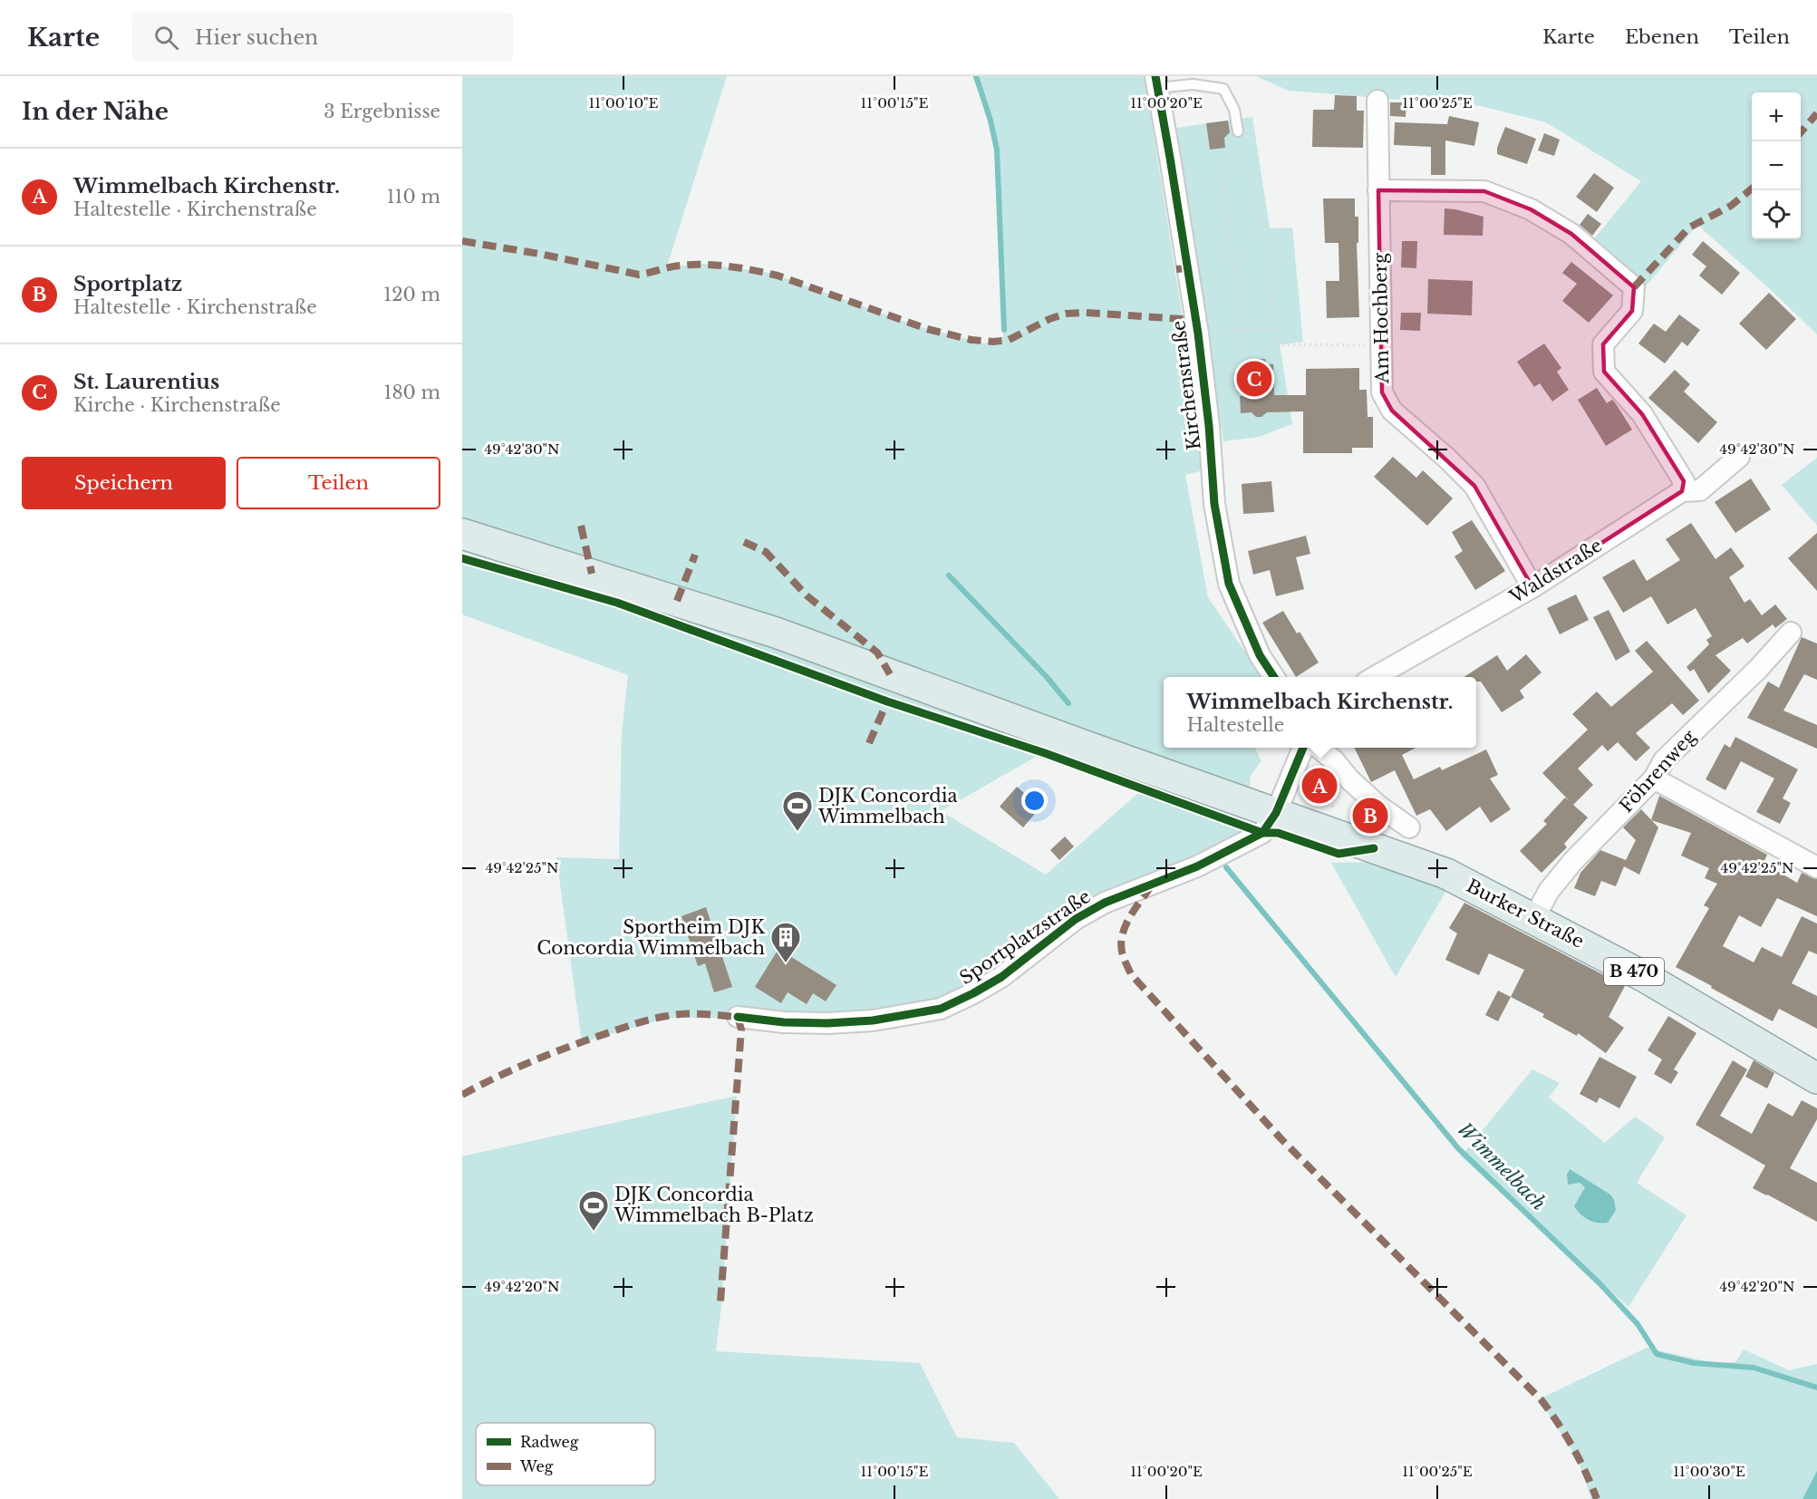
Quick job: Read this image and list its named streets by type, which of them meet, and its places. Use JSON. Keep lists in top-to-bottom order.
{
  "streets": {
    "main road": ["Burker Straße", "B 470"],
    "street": [
      "Am Hochberg",
      "Kirchenstraße",
      "Waldstraße",
      "Föhrenweg",
      "Sportplatzstraße"
    ]
  },
  "crossings": [
    ["Am Hochberg", "Waldstraße"],
    ["Föhrenweg", "Burker Straße"],
    ["Burker Straße", "Sportplatzstraße"]
  ],
  "water": ["Wimmelbach"],
  "places": {
    "sports": ["DJK Concordia Wimmelbach", "DJK Concordia Wimmelbach B-Platz"],
    "building": ["Sportheim DJK Concordia Wimmelbach"]
  },
  "legend": ["Radweg", "Weg"],
  "page": {
    "header": "Karte",
    "search": "Hier suchen",
    "nav": ["Karte", "Ebenen", "Teilen"],
    "heading": ["In der Nähe", "3 Ergebnisse"],
    "map_buttons": ["+", "−"],
    "list": [
      {
        "mark": "A",
        "name": "Wimmelbach Kirchenstr.",
        "note": "Haltestelle · Kirchenstraße",
        "value": "110 m"
      },
      {
        "mark": "B",
        "name": "Sportplatz",
        "note": "Haltestelle · Kirchenstraße",
        "value": "120 m"
      },
      {
        "mark": "C",
        "name": "St. Laurentius",
        "note": "Kirche · Kirchenstraße",
        "value": "180 m"
      }
    ],
    "pins": ["C", "A", "B"],
    "buttons": ["Speichern", "Teilen"],
    "popup": ["Wimmelbach Kirchenstr.", "Haltestelle"]
  },
  "coordinates": [
    "11°00'10\"E",
    "11°00'15\"E",
    "11°00'20\"E",
    "11°00'25\"E",
    "49°42'30\"N",
    "49°42'25\"N",
    "49°42'20\"N",
    "11°00'30\"E"
  ]
}
